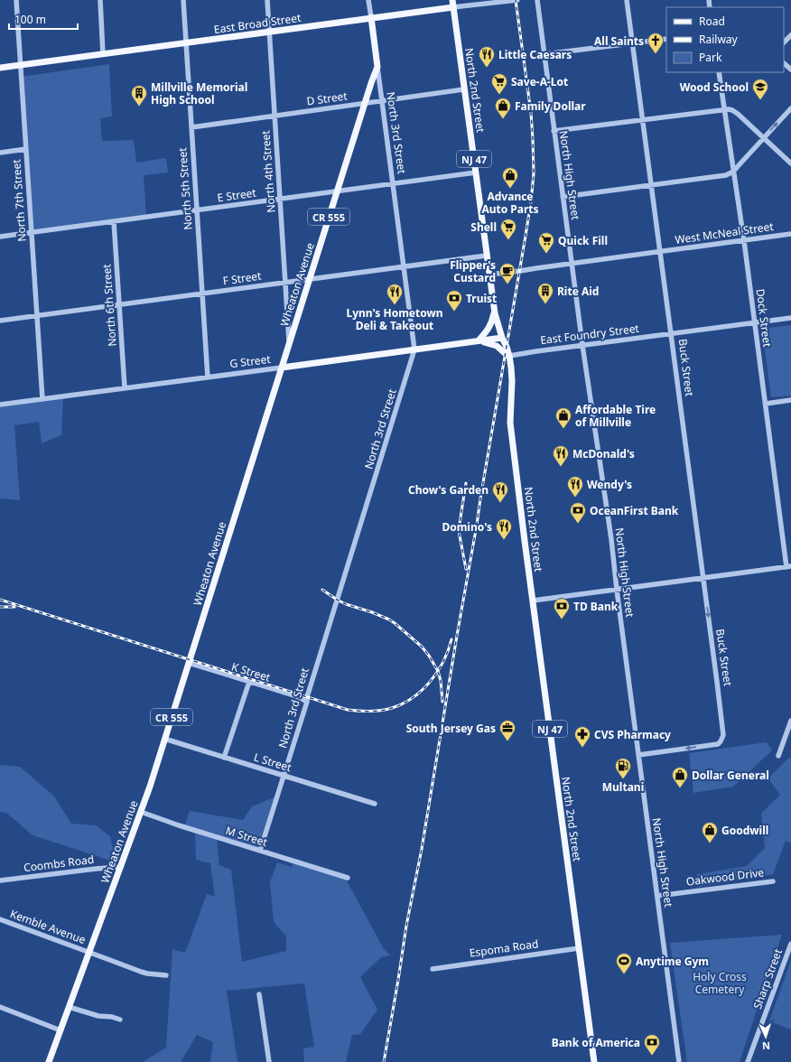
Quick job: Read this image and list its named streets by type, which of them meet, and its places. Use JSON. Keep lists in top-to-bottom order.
{
  "streets": {
    "main road": [
      "East Broad Street",
      "North 2nd Street",
      "North 3rd Street",
      "NJ 47",
      "CR 555",
      "Wheaton Avenue",
      "G Street"
    ],
    "street": [
      "D Street",
      "North 4th Street",
      "North High Street",
      "North 5th Street",
      "E Street",
      "North 7th Street",
      "West McNeal Street",
      "F Street",
      "North 6th Street",
      "Dock Street",
      "East Foundry Street",
      "Buck Street",
      "K Street",
      "L Street",
      "M Street",
      "Coombs Road",
      "Oakwood Drive",
      "Kemble Avenue",
      "Espoma Road",
      "Sharp Street"
    ]
  },
  "crossings": [
    ["East Broad Street", "North 2nd Street"],
    ["East Broad Street", "North 3rd Street"],
    ["East Broad Street", "North 4th Street"],
    ["East Broad Street", "North 5th Street"],
    ["East Broad Street", "North 7th Street"],
    ["North 2nd Street", "D Street"],
    ["North 2nd Street", "E Street"],
    ["North 2nd Street", "West McNeal Street"],
    ["North 2nd Street", "F Street"],
    ["North 2nd Street", "East Foundry Street"],
    ["North 2nd Street", "G Street"],
    ["North 2nd Street", "Espoma Road"],
    ["D Street", "North 3rd Street"],
    ["D Street", "North 4th Street"],
    ["D Street", "North 5th Street"],
    ["D Street", "Wheaton Avenue"],
    ["North 3rd Street", "E Street"],
    ["North 3rd Street", "F Street"],
    ["North 3rd Street", "Wheaton Avenue"],
    ["North 3rd Street", "G Street"],
    ["North 3rd Street", "K Street"],
    ["North 3rd Street", "L Street"],
    ["North 3rd Street", "M Street"],
    ["North 4th Street", "E Street"],
    ["North 4th Street", "F Street"],
    ["North 4th Street", "Wheaton Avenue"],
    ["North High Street", "West McNeal Street"],
    ["North High Street", "East Foundry Street"],
    ["North High Street", "Buck Street"],
    ["North High Street", "Oakwood Drive"],
    ["North 5th Street", "E Street"],
    ["North 5th Street", "F Street"],
    ["North 5th Street", "G Street"],
    ["E Street", "North 7th Street"],
    ["E Street", "Wheaton Avenue"],
    ["E Street", "North 6th Street"],
    ["North 7th Street", "F Street"],
    ["North 7th Street", "G Street"],
    ["West McNeal Street", "Dock Street"],
    ["West McNeal Street", "Buck Street"],
    ["F Street", "Wheaton Avenue"],
    ["F Street", "North 6th Street"],
    ["Wheaton Avenue", "G Street"],
    ["Wheaton Avenue", "K Street"],
    ["Wheaton Avenue", "L Street"],
    ["Wheaton Avenue", "M Street"],
    ["Wheaton Avenue", "Coombs Road"],
    ["Wheaton Avenue", "Kemble Avenue"],
    ["North 6th Street", "G Street"],
    ["Dock Street", "East Foundry Street"],
    ["East Foundry Street", "Buck Street"]
  ],
  "parks": ["Holy Cross Cemetery"],
  "places": {
    "church": ["All Saints"],
    "restaurant": [
      "Little Caesars",
      "Lynn's Hometown Deli & Takeout",
      "McDonald's",
      "Wendy's",
      "Chow's Garden",
      "Domino's"
    ],
    "supermarket": ["Save-A-Lot", "Shell", "Quick Fill"],
    "school or university": ["Wood School"],
    "building": ["Millville Memorial High School", "Rite Aid"],
    "shop": [
      "Family Dollar",
      "Advance Auto Parts",
      "Affordable Tire of Millville",
      "Dollar General",
      "Goodwill"
    ],
    "cafe": ["Flipper's Custard"],
    "bank": [
      "Truist",
      "OceanFirst Bank",
      "TD Bank",
      "Bank of America"
    ],
    "office": ["South Jersey Gas"],
    "pharmacy": ["CVS Pharmacy"],
    "fuel station": ["Multani"],
    "sports": ["Anytime Gym"]
  },
  "legend": ["Road", "Railway", "Park"],
  "scale_bar": "100 m",
  "north": "bottom"
}
